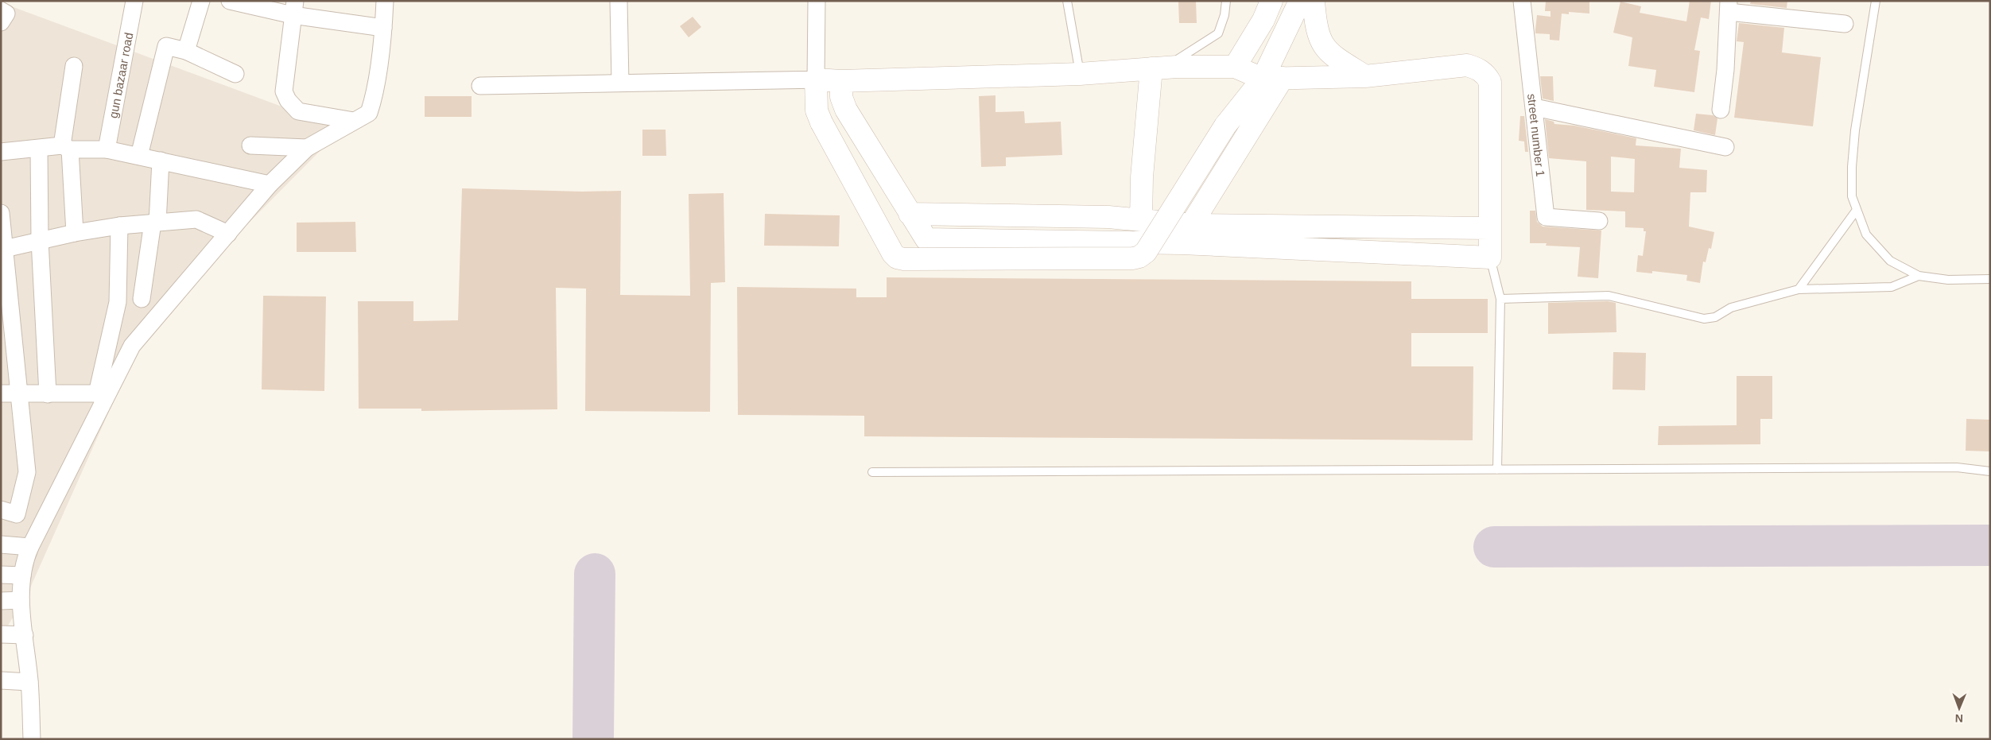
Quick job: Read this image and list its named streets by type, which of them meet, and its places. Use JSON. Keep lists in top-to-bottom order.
{
  "streets": {
    "street": ["gun bazaar road", "street number 1"]
  },
  "north": "bottom"
}
